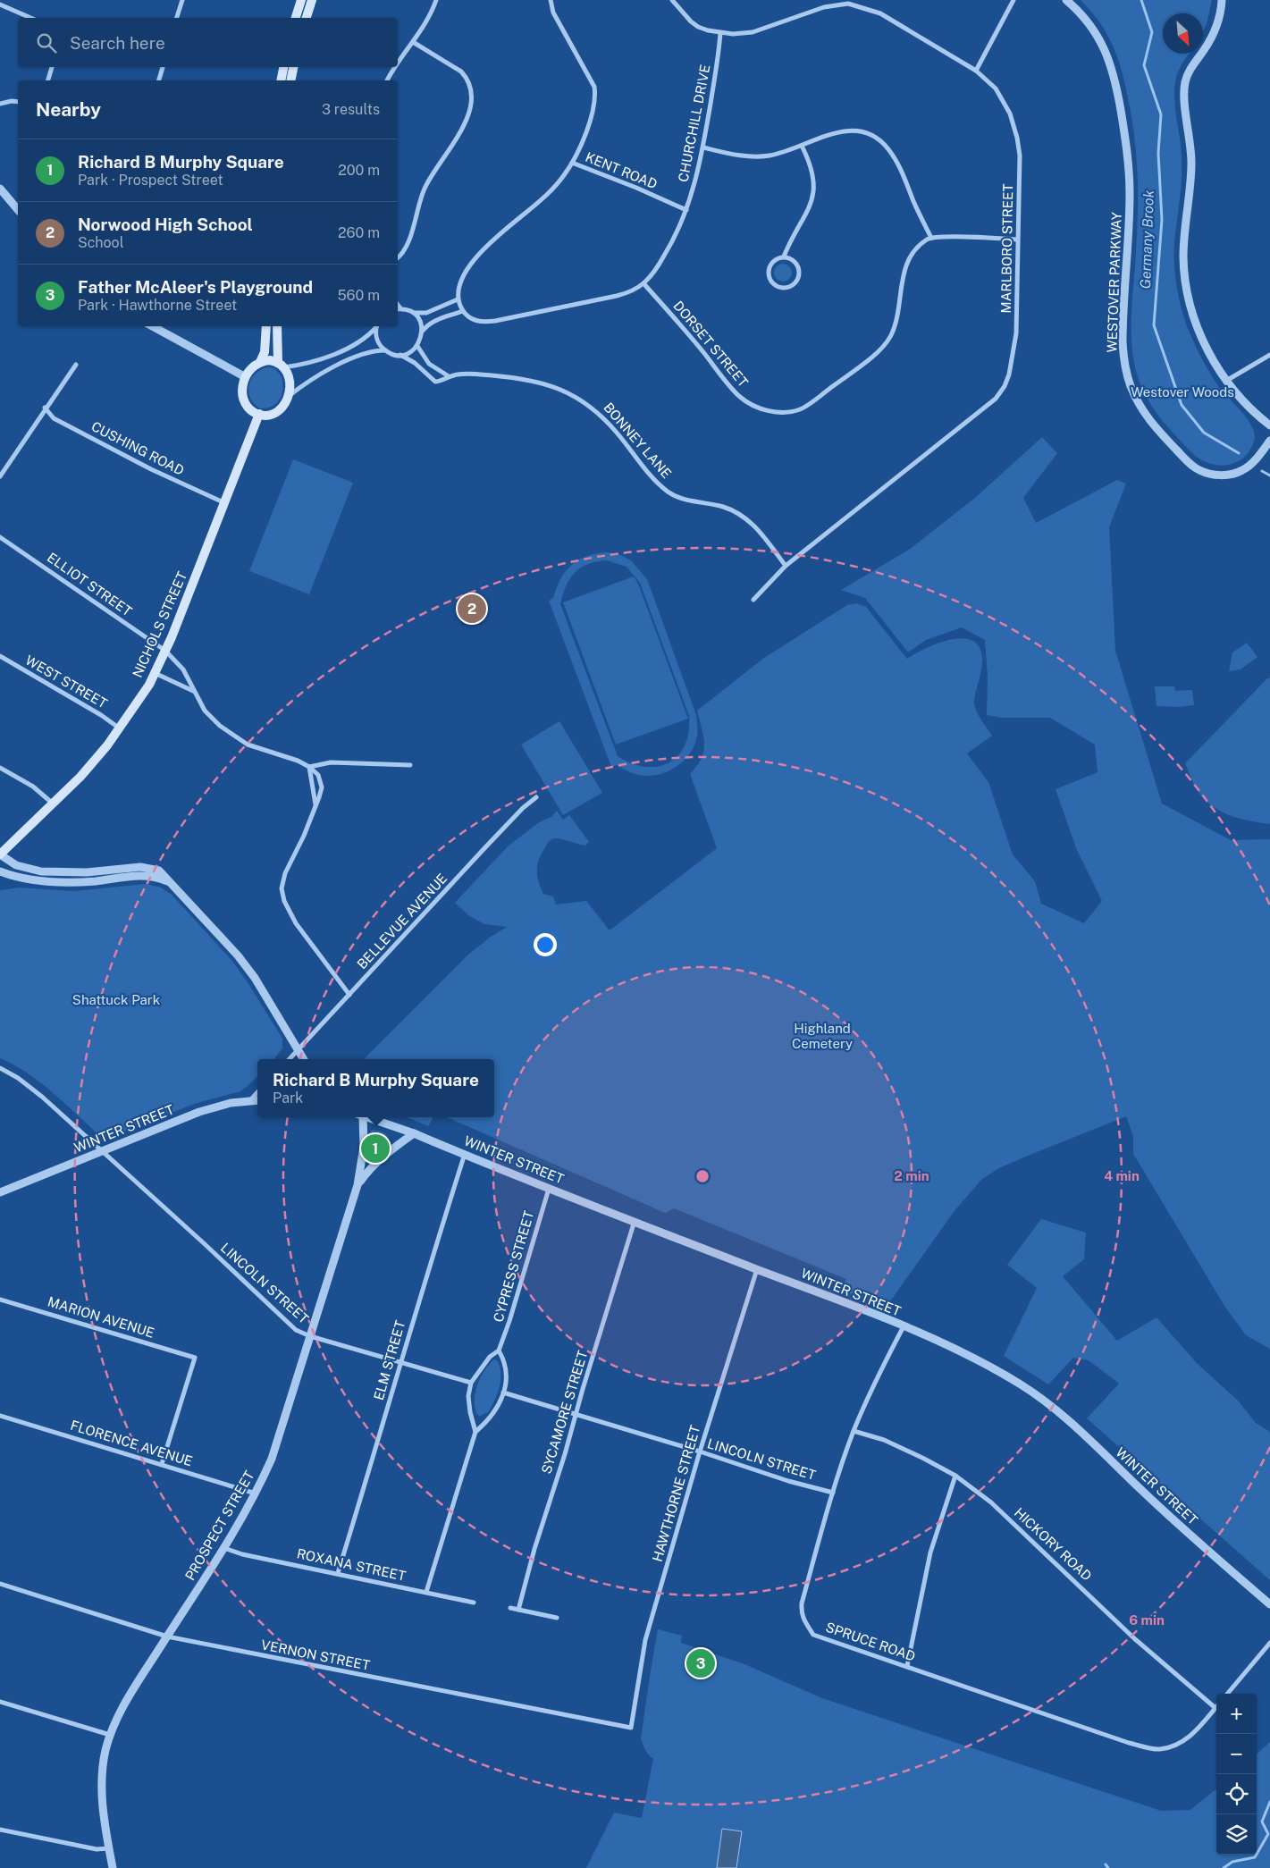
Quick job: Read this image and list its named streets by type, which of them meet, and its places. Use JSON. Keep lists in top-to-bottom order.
{
  "streets": {
    "main road": ["NICHOLS STREET"],
    "street": [
      "CHURCHILL DRIVE",
      "KENT ROAD",
      "MARLBORO STREET",
      "WESTOVER PARKWAY",
      "DORSET STREET",
      "BONNEY LANE",
      "CUSHING ROAD",
      "ELLIOT STREET",
      "WEST STREET",
      "BELLEVUE AVENUE",
      "WINTER STREET",
      "CYPRESS STREET",
      "LINCOLN STREET",
      "MARION AVENUE",
      "ELM STREET",
      "SYCAMORE STREET",
      "FLORENCE AVENUE",
      "HAWTHORNE STREET",
      "PROSPECT STREET",
      "HICKORY ROAD",
      "ROXANA STREET",
      "SPRUCE ROAD",
      "VERNON STREET"
    ]
  },
  "crossings": [
    ["CHURCHILL DRIVE", "KENT ROAD"],
    ["CHURCHILL DRIVE", "MARLBORO STREET"],
    ["CHURCHILL DRIVE", "DORSET STREET"],
    ["MARLBORO STREET", "BONNEY LANE"],
    ["CUSHING ROAD", "NICHOLS STREET"],
    ["ELLIOT STREET", "NICHOLS STREET"],
    ["NICHOLS STREET", "WEST STREET"],
    ["WINTER STREET", "CYPRESS STREET"],
    ["WINTER STREET", "LINCOLN STREET"],
    ["WINTER STREET", "ELM STREET"],
    ["WINTER STREET", "SYCAMORE STREET"],
    ["WINTER STREET", "HAWTHORNE STREET"],
    ["WINTER STREET", "PROSPECT STREET"],
    ["WINTER STREET", "SPRUCE ROAD"],
    ["CYPRESS STREET", "LINCOLN STREET"],
    ["LINCOLN STREET", "ELM STREET"],
    ["LINCOLN STREET", "SYCAMORE STREET"],
    ["LINCOLN STREET", "HAWTHORNE STREET"],
    ["LINCOLN STREET", "PROSPECT STREET"],
    ["LINCOLN STREET", "SPRUCE ROAD"],
    ["MARION AVENUE", "FLORENCE AVENUE"],
    ["ELM STREET", "ROXANA STREET"],
    ["FLORENCE AVENUE", "PROSPECT STREET"],
    ["HAWTHORNE STREET", "VERNON STREET"],
    ["PROSPECT STREET", "ROXANA STREET"],
    ["PROSPECT STREET", "VERNON STREET"],
    ["HICKORY ROAD", "SPRUCE ROAD"]
  ],
  "water": ["Germany Brook"],
  "parks": ["Westover Woods", "Shattuck Park", "Highland Cemetery"],
  "north": "bottom right",
  "page": {
    "search": "Search here",
    "heading": ["Nearby", "3 results"],
    "list": [
      {
        "mark": "1",
        "name": "Richard B Murphy Square",
        "note": "Park · Prospect Street",
        "value": "200 m"
      },
      {
        "mark": "2",
        "name": "Norwood High School",
        "note": "School",
        "value": "260 m"
      },
      {
        "mark": "3",
        "name": "Father McAleer's Playground",
        "note": "Park · Hawthorne Street",
        "value": "560 m"
      }
    ],
    "pins": ["2", "1", "3"],
    "popup": ["Richard B Murphy Square", "Park"],
    "map_buttons": ["+", "−"]
  },
  "rings": ["2 min", "4 min", "6 min"]
}
